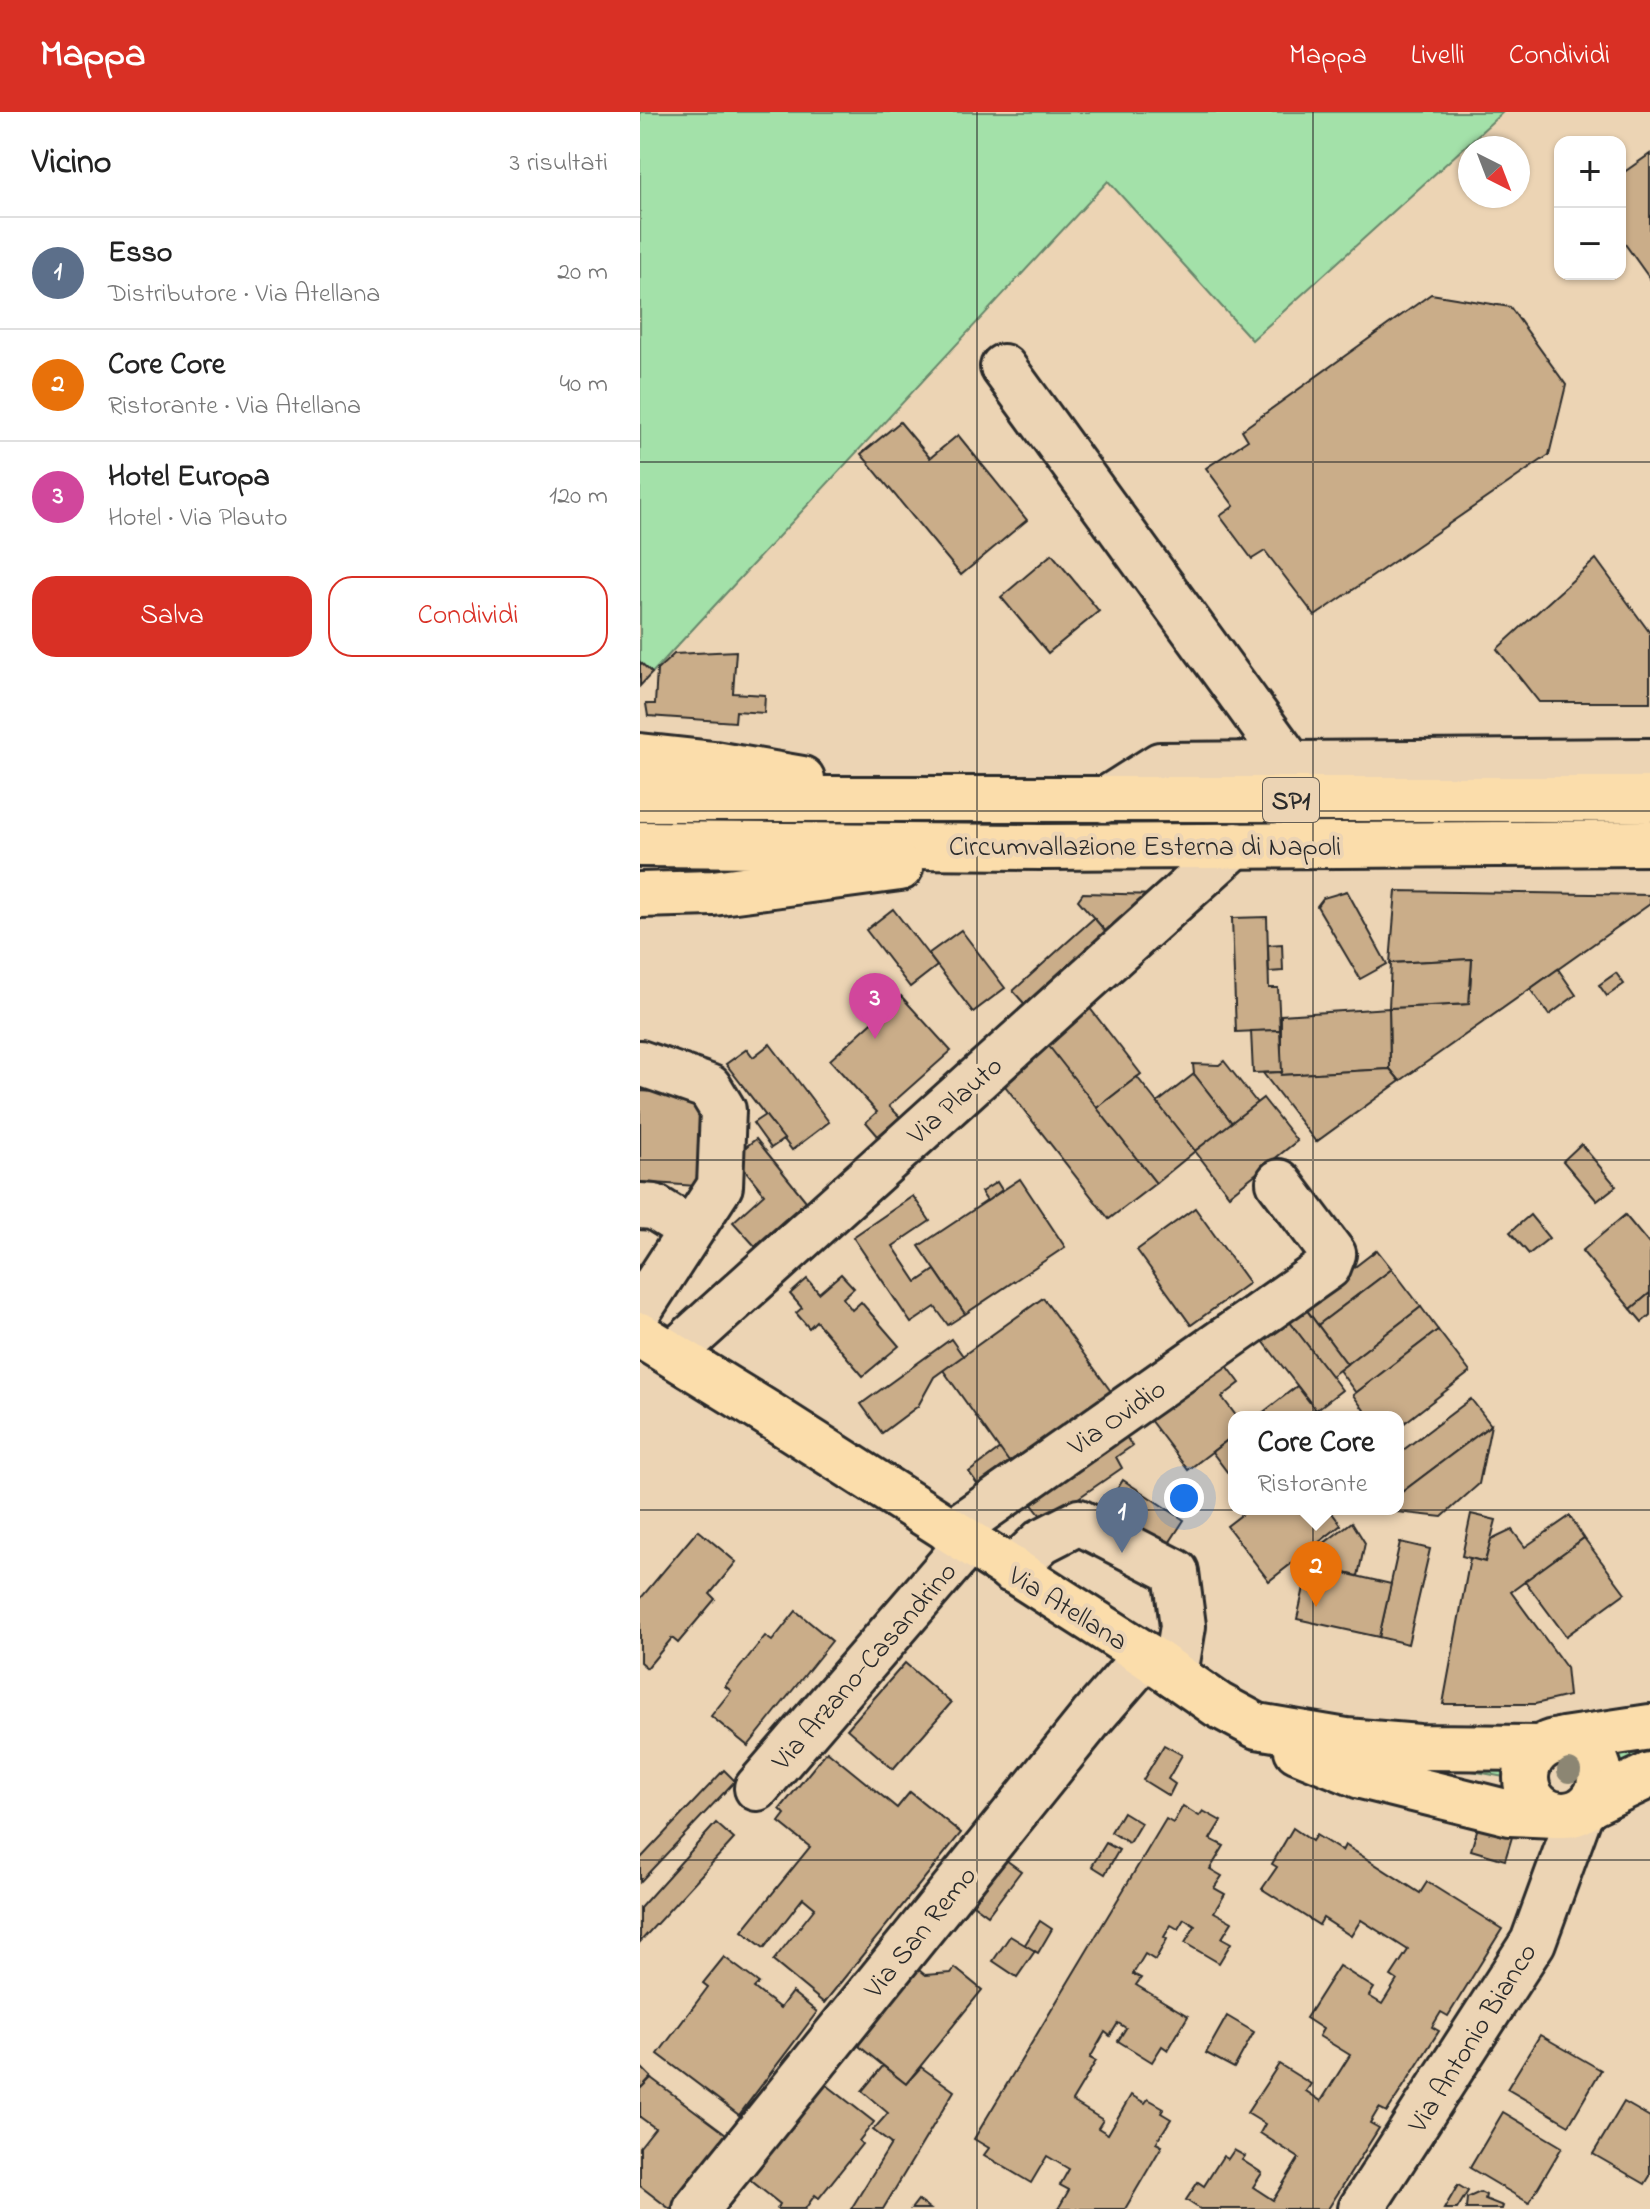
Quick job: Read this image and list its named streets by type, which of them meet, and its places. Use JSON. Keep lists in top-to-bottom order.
{
  "streets": {
    "main road": ["SP1", "Circumvallazione Esterna di Napoli", "Via Atellana"],
    "street": [
      "Via Plauto",
      "Via Ovidio",
      "Via Arzano-Casandrino",
      "Via San Remo",
      "Via Antonio Bianco"
    ]
  },
  "crossings": [
    ["Circumvallazione Esterna di Napoli", "Via Plauto"],
    ["Via Plauto", "Via Atellana"],
    ["Via Ovidio", "Via Atellana"],
    ["Via Ovidio", "Via Arzano-Casandrino"],
    ["Via Atellana", "Via Arzano-Casandrino"],
    ["Via Atellana", "Via San Remo"],
    ["Via Atellana", "Via Antonio Bianco"]
  ],
  "north": "bottom right",
  "page": {
    "header": "Mappa",
    "nav": ["Mappa", "Livelli", "Condividi"],
    "heading": ["Vicino", "3 risultati"],
    "map_buttons": ["+", "−"],
    "list": [
      {
        "mark": "1",
        "name": "Esso",
        "note": "Distributore · Via Atellana",
        "value": "20 m"
      },
      {
        "mark": "2",
        "name": "Core Core",
        "note": "Ristorante · Via Atellana",
        "value": "40 m"
      },
      {
        "mark": "3",
        "name": "Hotel Europa",
        "note": "Hotel · Via Plauto",
        "value": "120 m"
      }
    ],
    "buttons": ["Salva", "Condividi"],
    "pins": ["3", "1", "2"],
    "popup": ["Core Core", "Ristorante"]
  }
}
